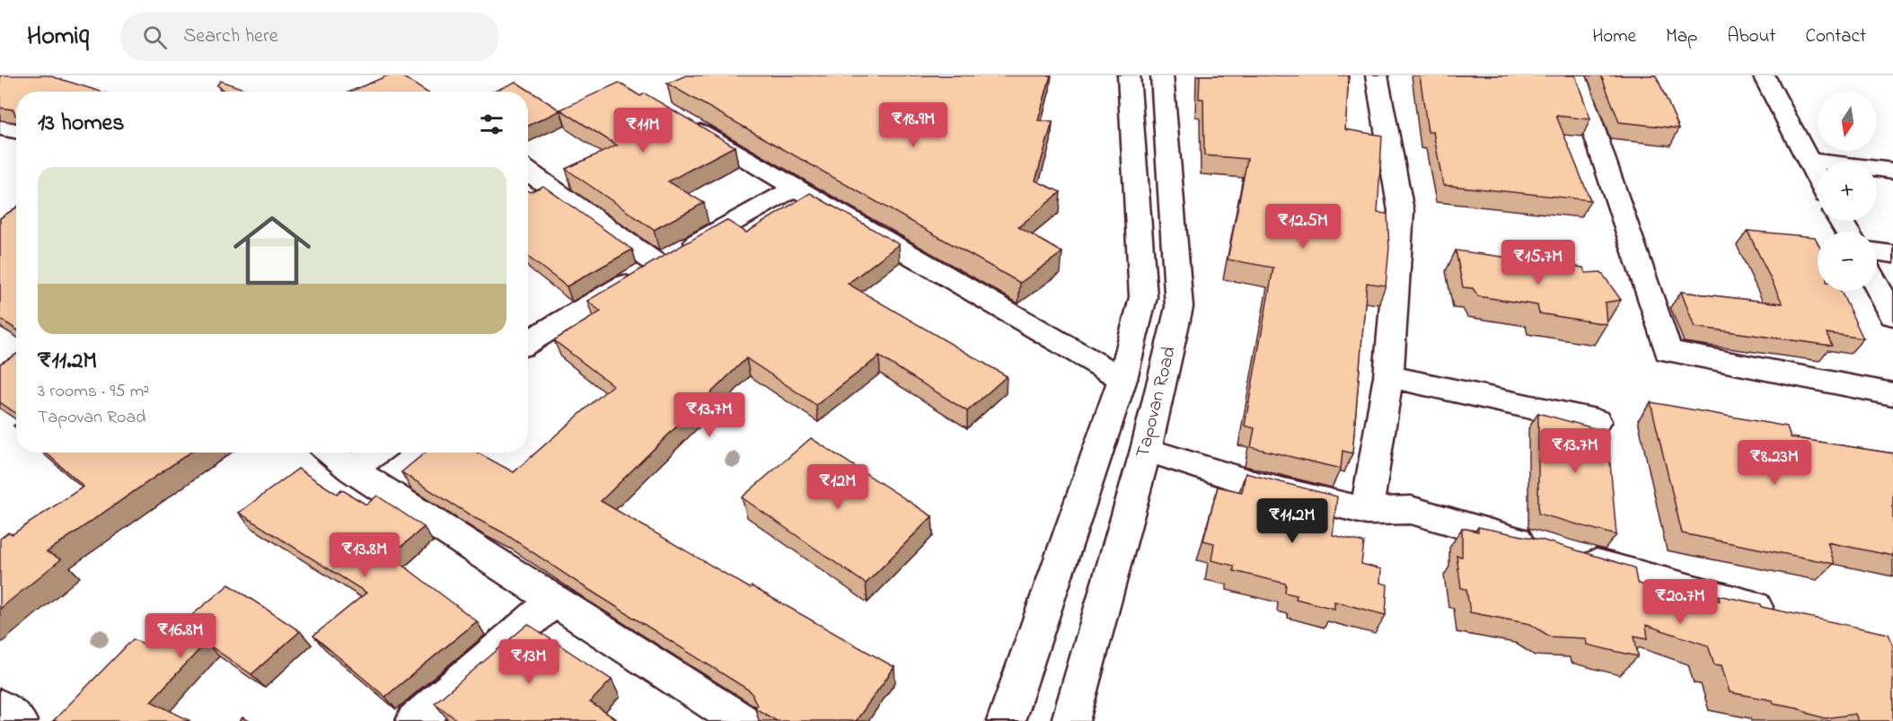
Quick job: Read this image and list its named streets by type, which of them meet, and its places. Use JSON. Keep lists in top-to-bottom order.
{
  "streets": {
    "street": ["Tapovan Road"]
  },
  "north": "bottom",
  "page": {
    "header": "Homiq",
    "search": "Search here",
    "nav": [
      "Home",
      "Map",
      "About",
      "Contact"
    ],
    "map_buttons": ["+", "−"],
    "heading": "13 homes",
    "price": [
      "₹18.9M",
      "₹11M",
      "₹12.5M",
      "₹15.7M",
      "₹13.7M",
      "₹13.7M",
      "₹8.23M",
      "₹12M",
      "₹11.2M",
      "₹13.8M",
      "₹20.7M",
      "₹16.8M",
      "₹13M"
    ],
    "list": [
      {
        "name": "₹11.2M",
        "note": "3 rooms · 95 m² · Tapovan Road"
      }
    ]
  }
}
